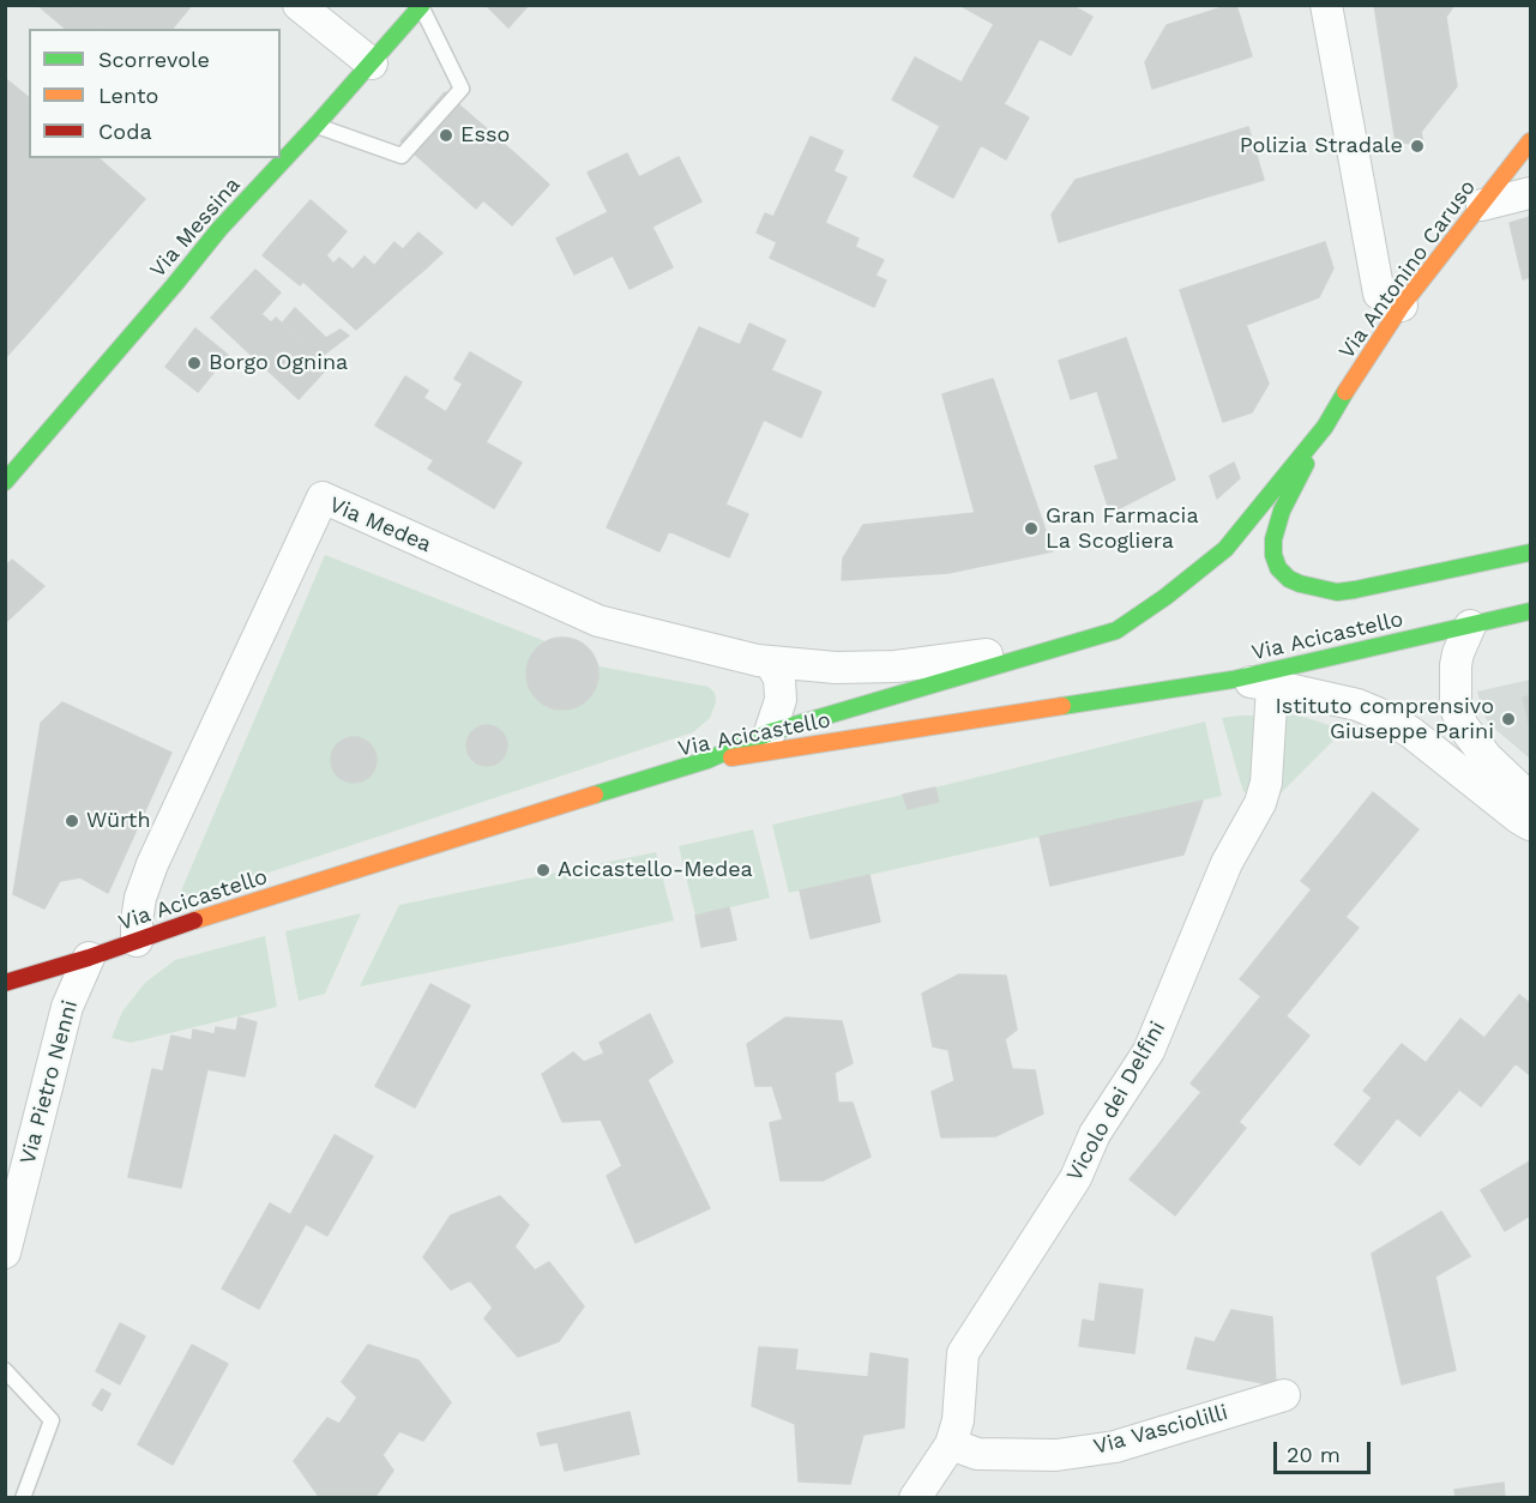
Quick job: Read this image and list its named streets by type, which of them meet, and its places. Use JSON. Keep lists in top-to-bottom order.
{
  "streets": {
    "main road": ["Via Messina", "Via Antonino Caruso", "Via Acicastello"],
    "street": [
      "Via Medea",
      "Via Pietro Nenni",
      "Vicolo dei Delfini",
      "Via Vasciolilli"
    ]
  },
  "crossings": [
    ["Via Antonino Caruso", "Via Acicastello"],
    ["Via Medea", "Via Acicastello"],
    ["Via Acicastello", "Via Pietro Nenni"],
    ["Vicolo dei Delfini", "Via Vasciolilli"]
  ],
  "places": [
    "Esso",
    "Polizia Stradale",
    "Borgo Ognina",
    "Gran Farmacia La Scogliera",
    "Istituto comprensivo Giuseppe Parini",
    "Würth",
    "Acicastello-Medea"
  ],
  "legend": ["Scorrevole", "Lento", "Coda"],
  "scale_bar": "20 m"
}
